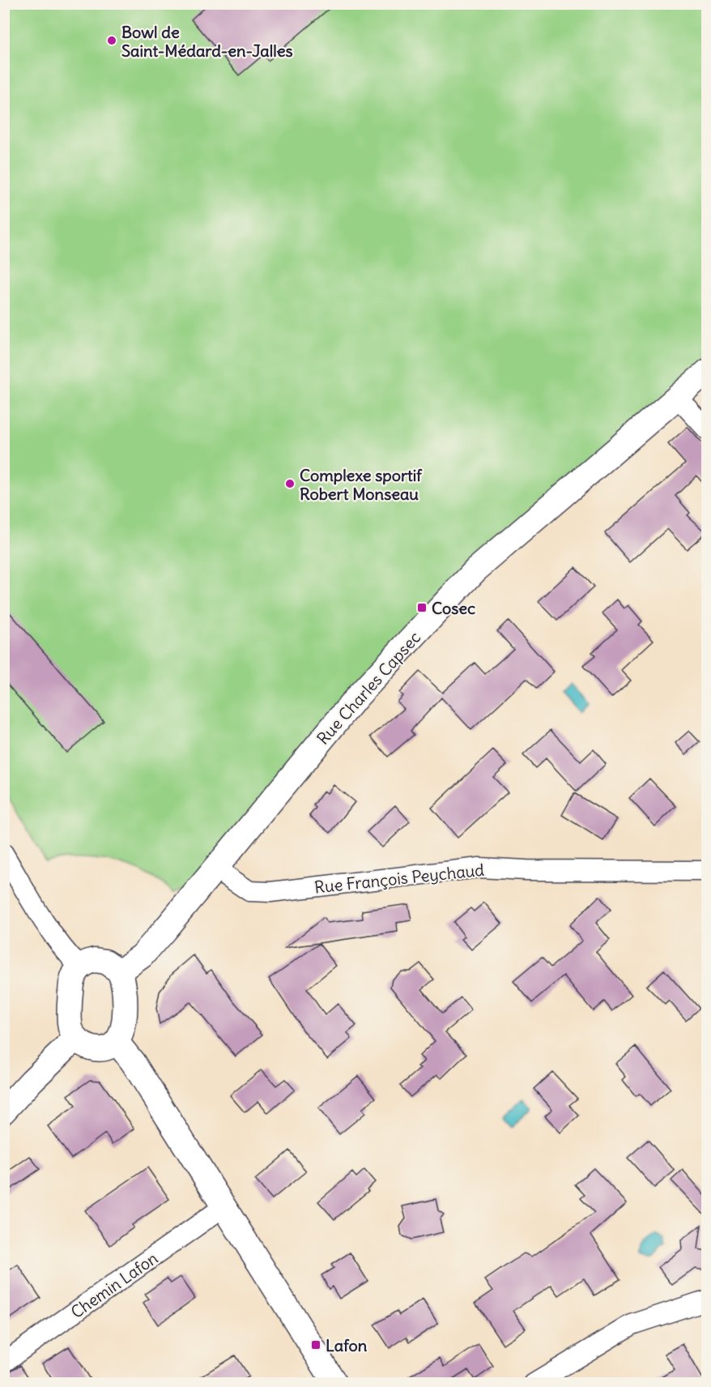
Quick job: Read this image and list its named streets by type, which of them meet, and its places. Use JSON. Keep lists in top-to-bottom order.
{
  "streets": {
    "street": ["Rue Charles Capsec", "Rue François Peychaud", "Chemin Lafon"]
  },
  "crossings": [
    ["Rue Charles Capsec", "Rue François Peychaud"]
  ],
  "places": {
    "other": ["Bowl de Saint-Médard-en-Jalles", "Complexe sportif Robert Monseau"],
    "transit": ["Cosec", "Lafon"]
  }
}
